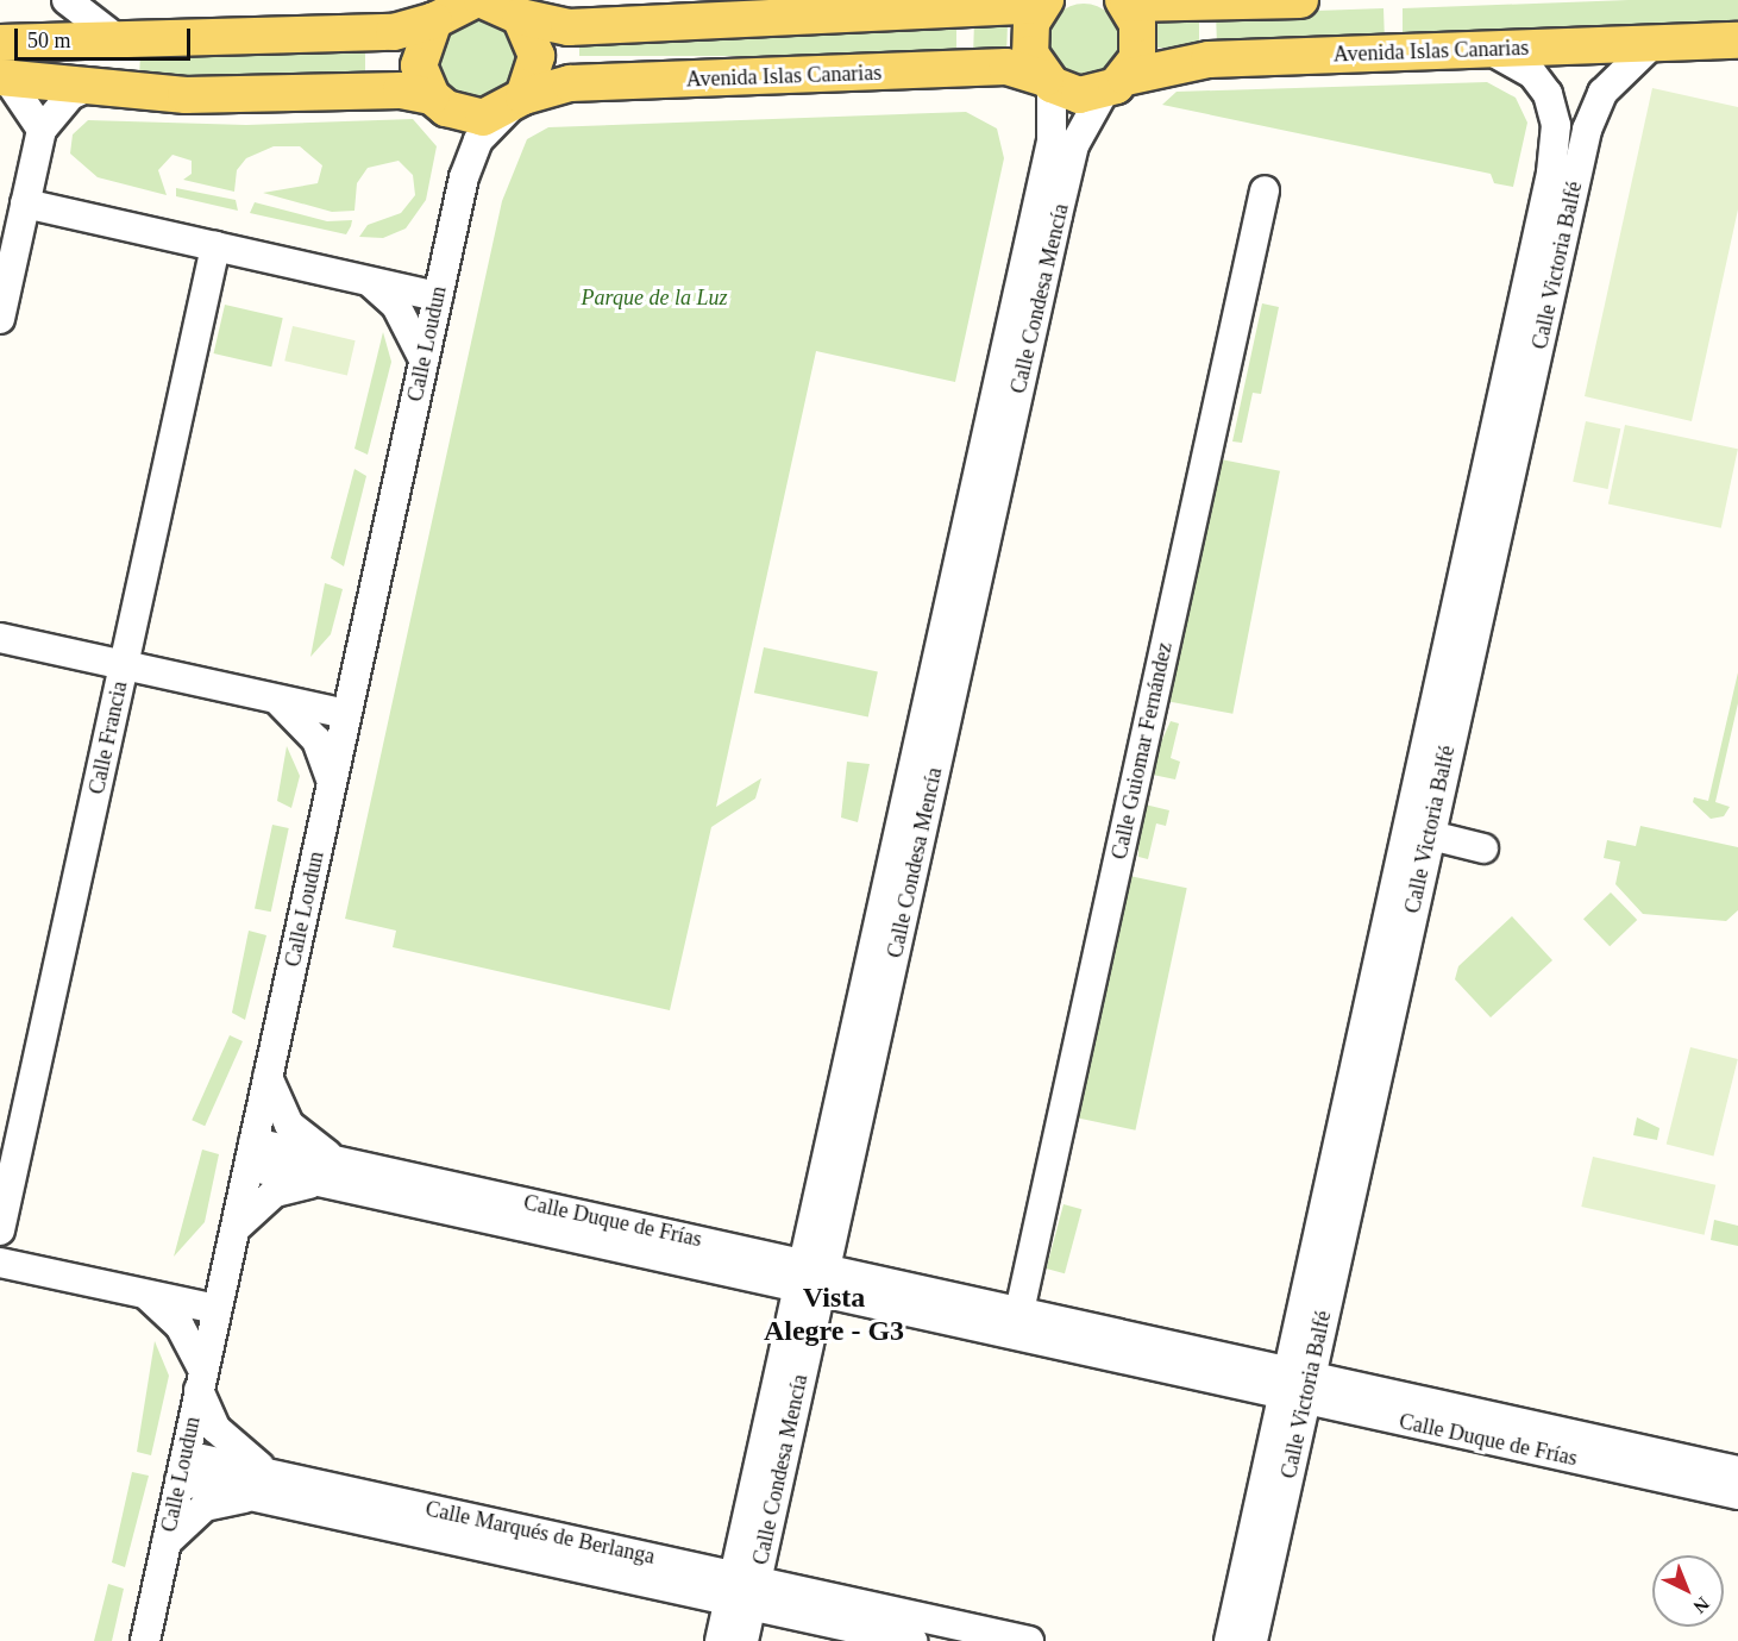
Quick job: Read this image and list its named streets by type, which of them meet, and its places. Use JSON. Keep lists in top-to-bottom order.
{
  "streets": {
    "main road": ["Avenida Islas Canarias"],
    "street": [
      "Calle Victoria Balfé",
      "Calle Condesa Mencía",
      "Calle Loudun",
      "Calle Francia",
      "Calle Guiomar Fernández",
      "Calle Duque de Frías",
      "Calle Marqués de Berlanga"
    ]
  },
  "crossings": [
    ["Avenida Islas Canarias", "Calle Victoria Balfé"],
    ["Avenida Islas Canarias", "Calle Condesa Mencía"],
    ["Avenida Islas Canarias", "Calle Loudun"],
    ["Calle Victoria Balfé", "Calle Duque de Frías"],
    ["Calle Condesa Mencía", "Calle Duque de Frías"],
    ["Calle Condesa Mencía", "Calle Marqués de Berlanga"],
    ["Calle Loudun", "Calle Duque de Frías"],
    ["Calle Loudun", "Calle Marqués de Berlanga"],
    ["Calle Guiomar Fernández", "Calle Duque de Frías"]
  ],
  "districts": ["Vista Alegre - G3"],
  "parks": ["Parque de la Luz"],
  "scale_bar": "50 m",
  "north": "bottom right"
}
